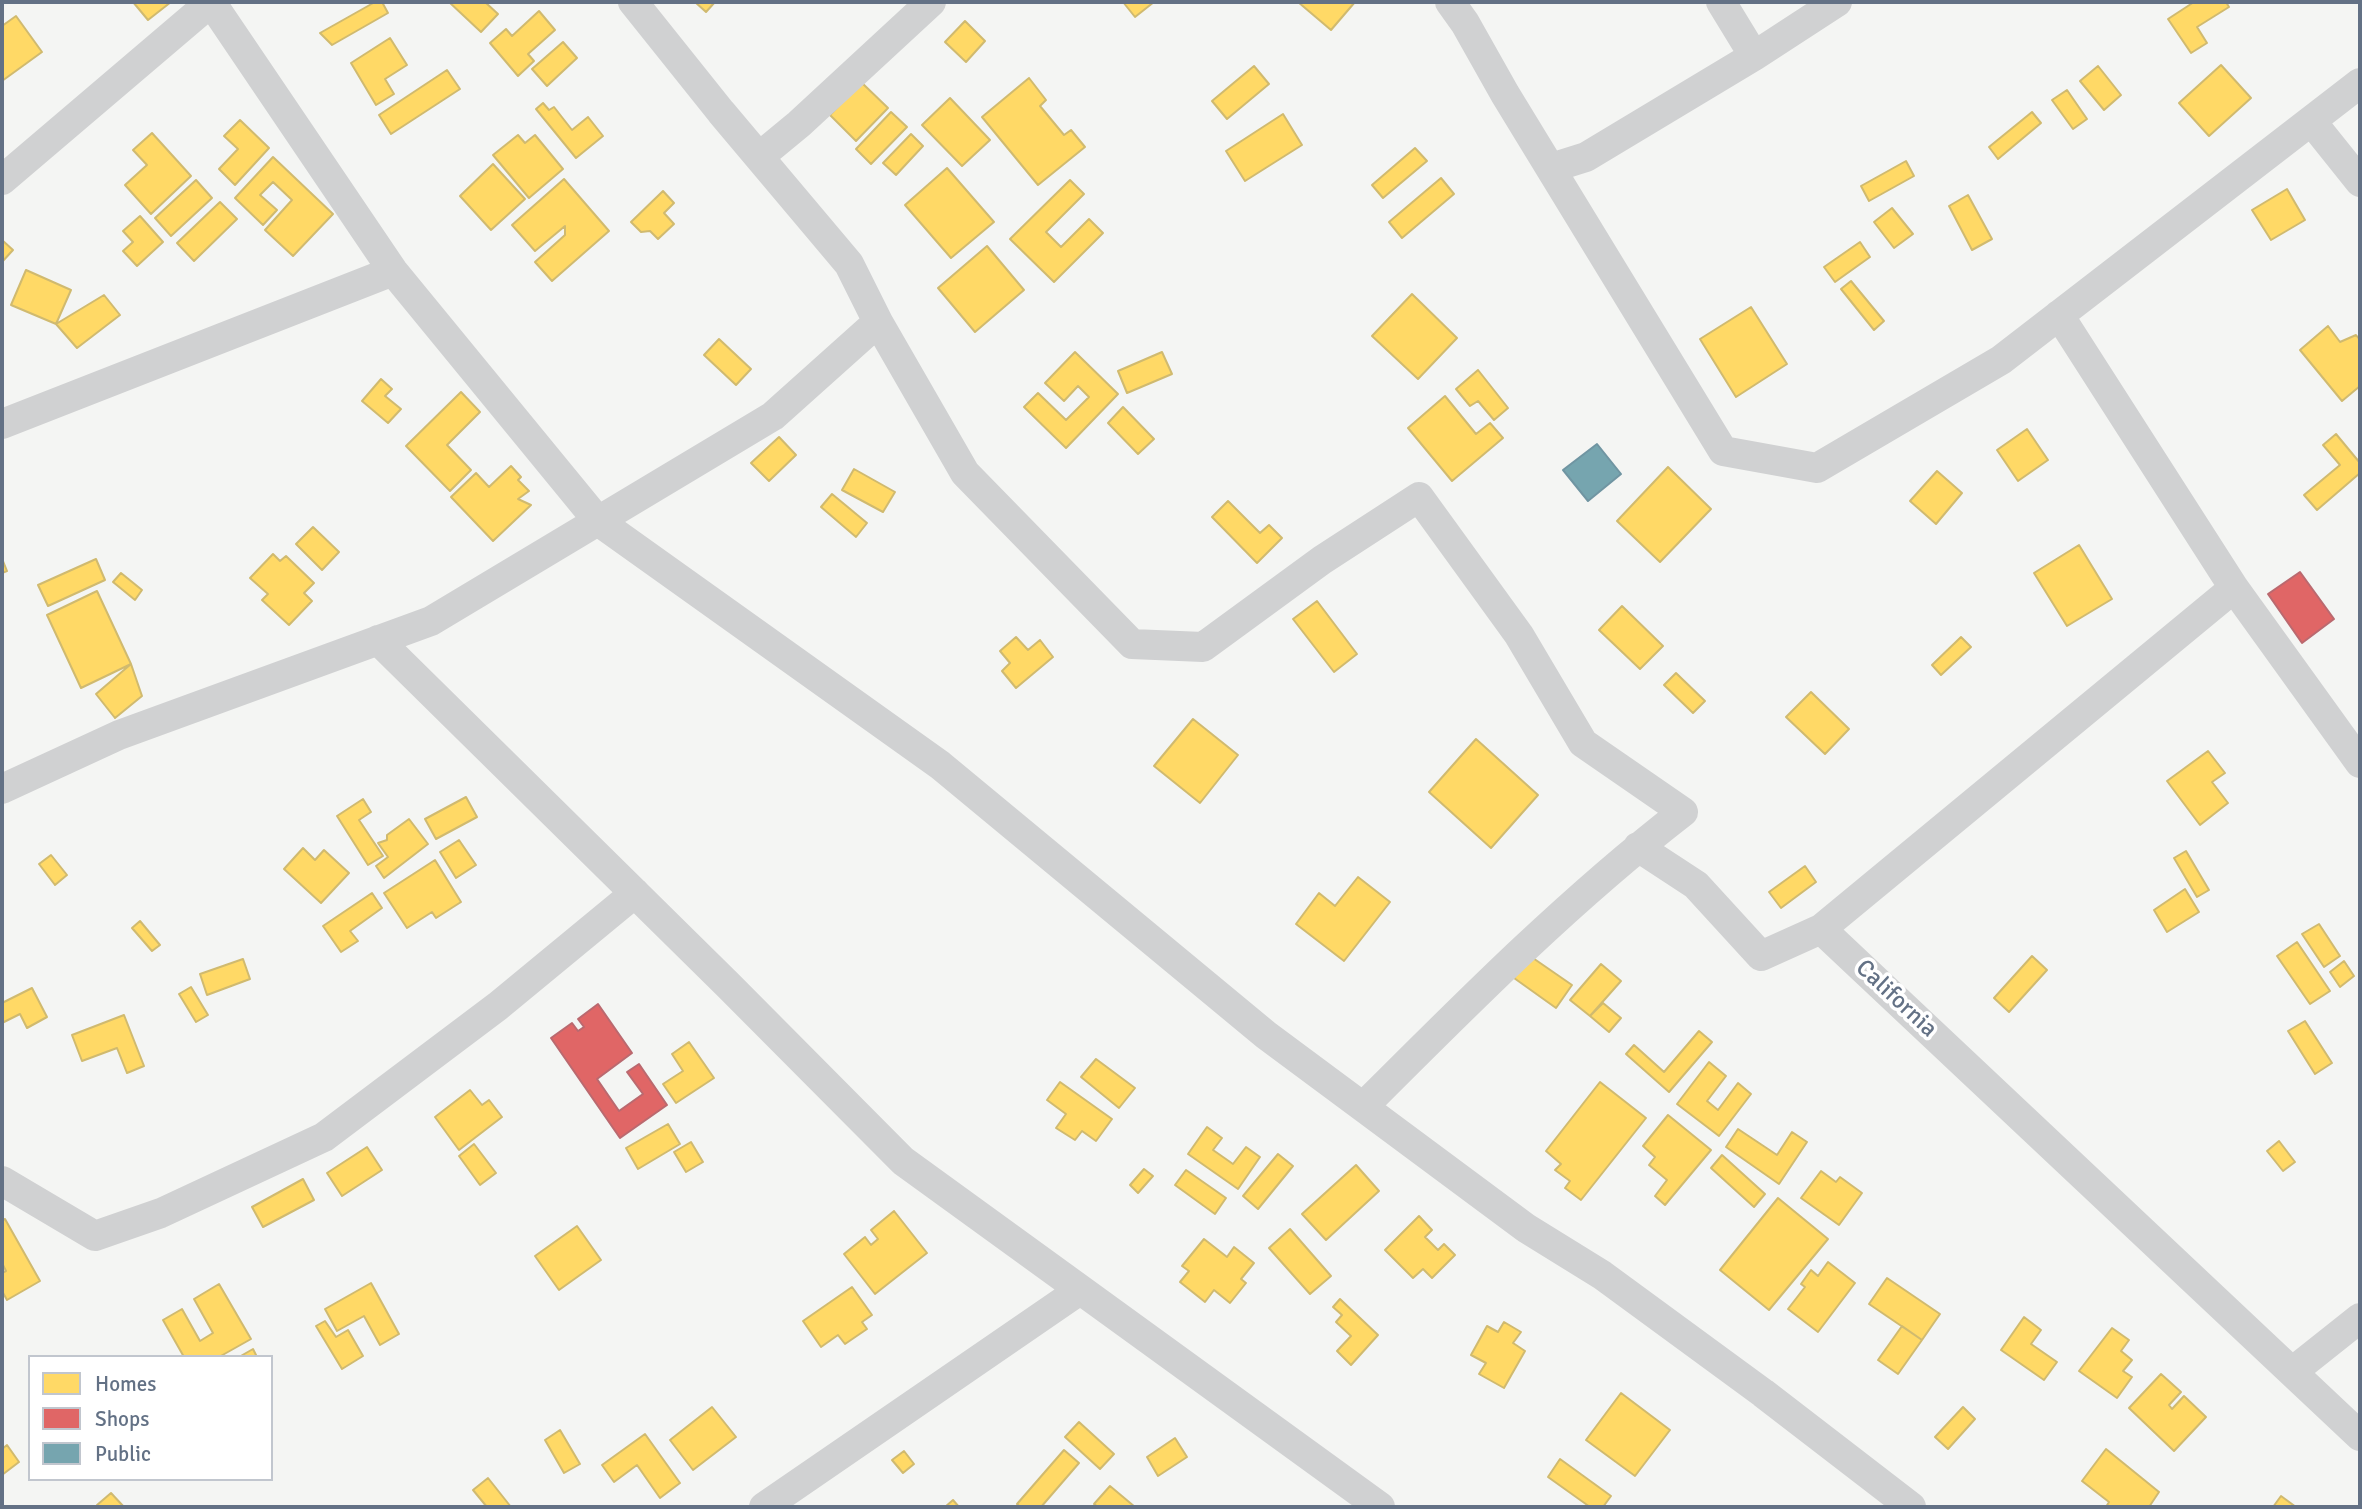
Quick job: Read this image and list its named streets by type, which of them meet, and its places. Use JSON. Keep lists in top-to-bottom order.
{
  "streets": {
    "street": ["California"]
  },
  "legend": ["Homes", "Shops", "Public"]
}
